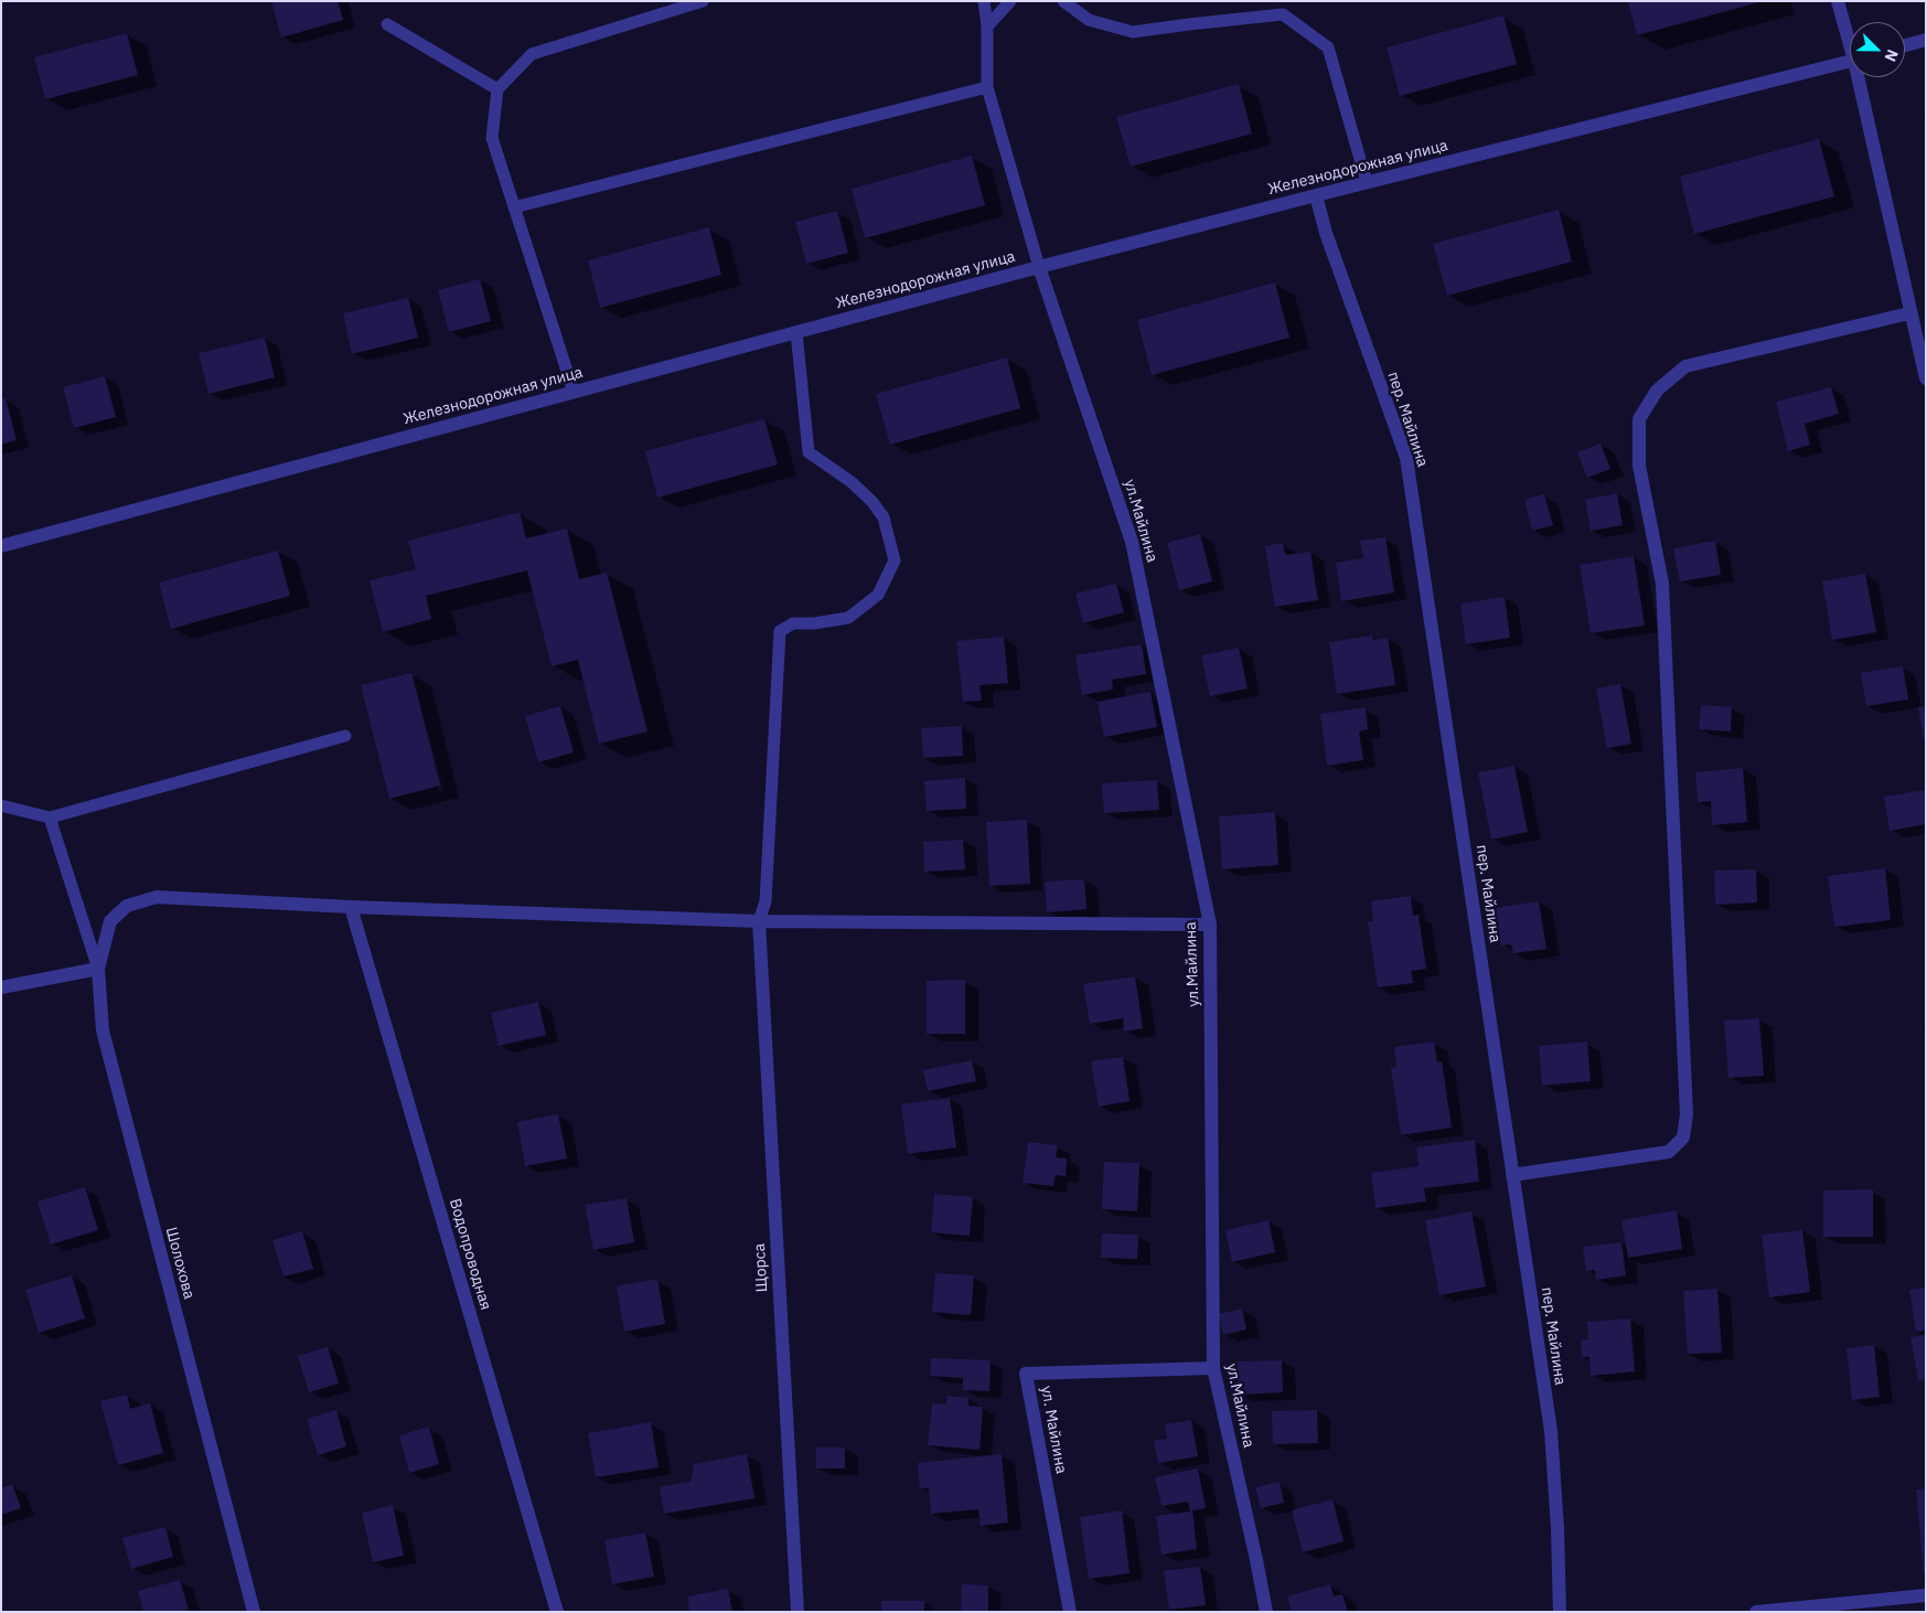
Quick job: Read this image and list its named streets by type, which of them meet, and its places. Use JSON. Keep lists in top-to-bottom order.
{
  "streets": {
    "street": [
      "Железнодорожная улица",
      "пер. Майлина",
      "ул.Майлина",
      "Водопроводная",
      "Шолохова",
      "Щорса",
      "ул. Майлина"
    ]
  },
  "crossings": [
    ["Железнодорожная улица", "пер. Майлина"],
    ["Железнодорожная улица", "ул.Майлина"],
    ["ул.Майлина", "ул. Майлина"],
    ["Водопроводная", "Шолохова"]
  ],
  "north": "bottom right"
}
